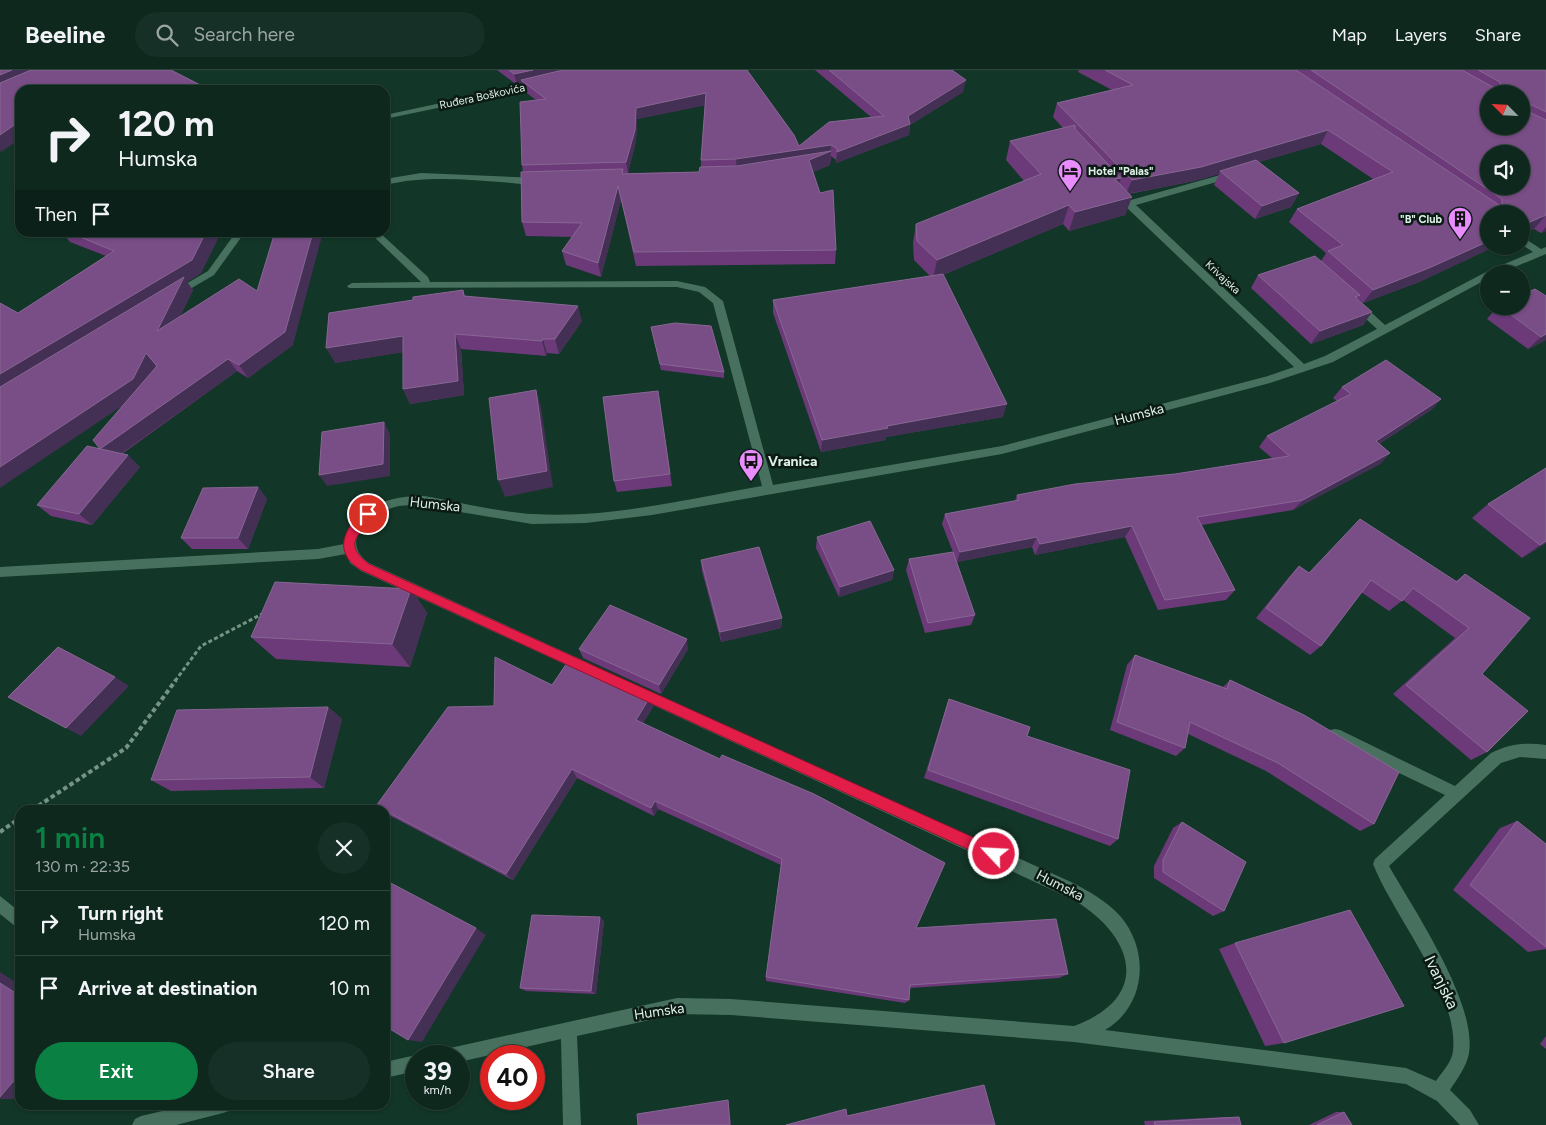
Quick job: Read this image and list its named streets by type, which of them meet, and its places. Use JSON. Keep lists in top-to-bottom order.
{
  "streets": {
    "street": [
      "Ruđera Boškovića",
      "Krivajska",
      "Humska",
      "Ivanjska"
    ]
  },
  "crossings": [
    ["Krivajska", "Humska"]
  ],
  "places": {
    "hotel": ["Hotel \"Palas\""],
    "building": ["\"B\" Club"],
    "bus stop": ["Vranica"]
  },
  "north": "top left",
  "page": {
    "header": "Beeline",
    "search": "Search here",
    "nav": ["Map", "Layers", "Share"],
    "map_buttons": ["+", "−"],
    "turn": ["120 m", "Humska"],
    "then": "Then",
    "heading": ["1 min", "130 m · 22:35"],
    "list": [
      {
        "name": "Turn right",
        "note": "Humska",
        "value": "120 m"
      },
      {
        "name": "Arrive at destination",
        "value": "10 m"
      }
    ],
    "buttons": ["Exit", "Share"],
    "speed": "39 km/h",
    "limit": "40"
  }
}
